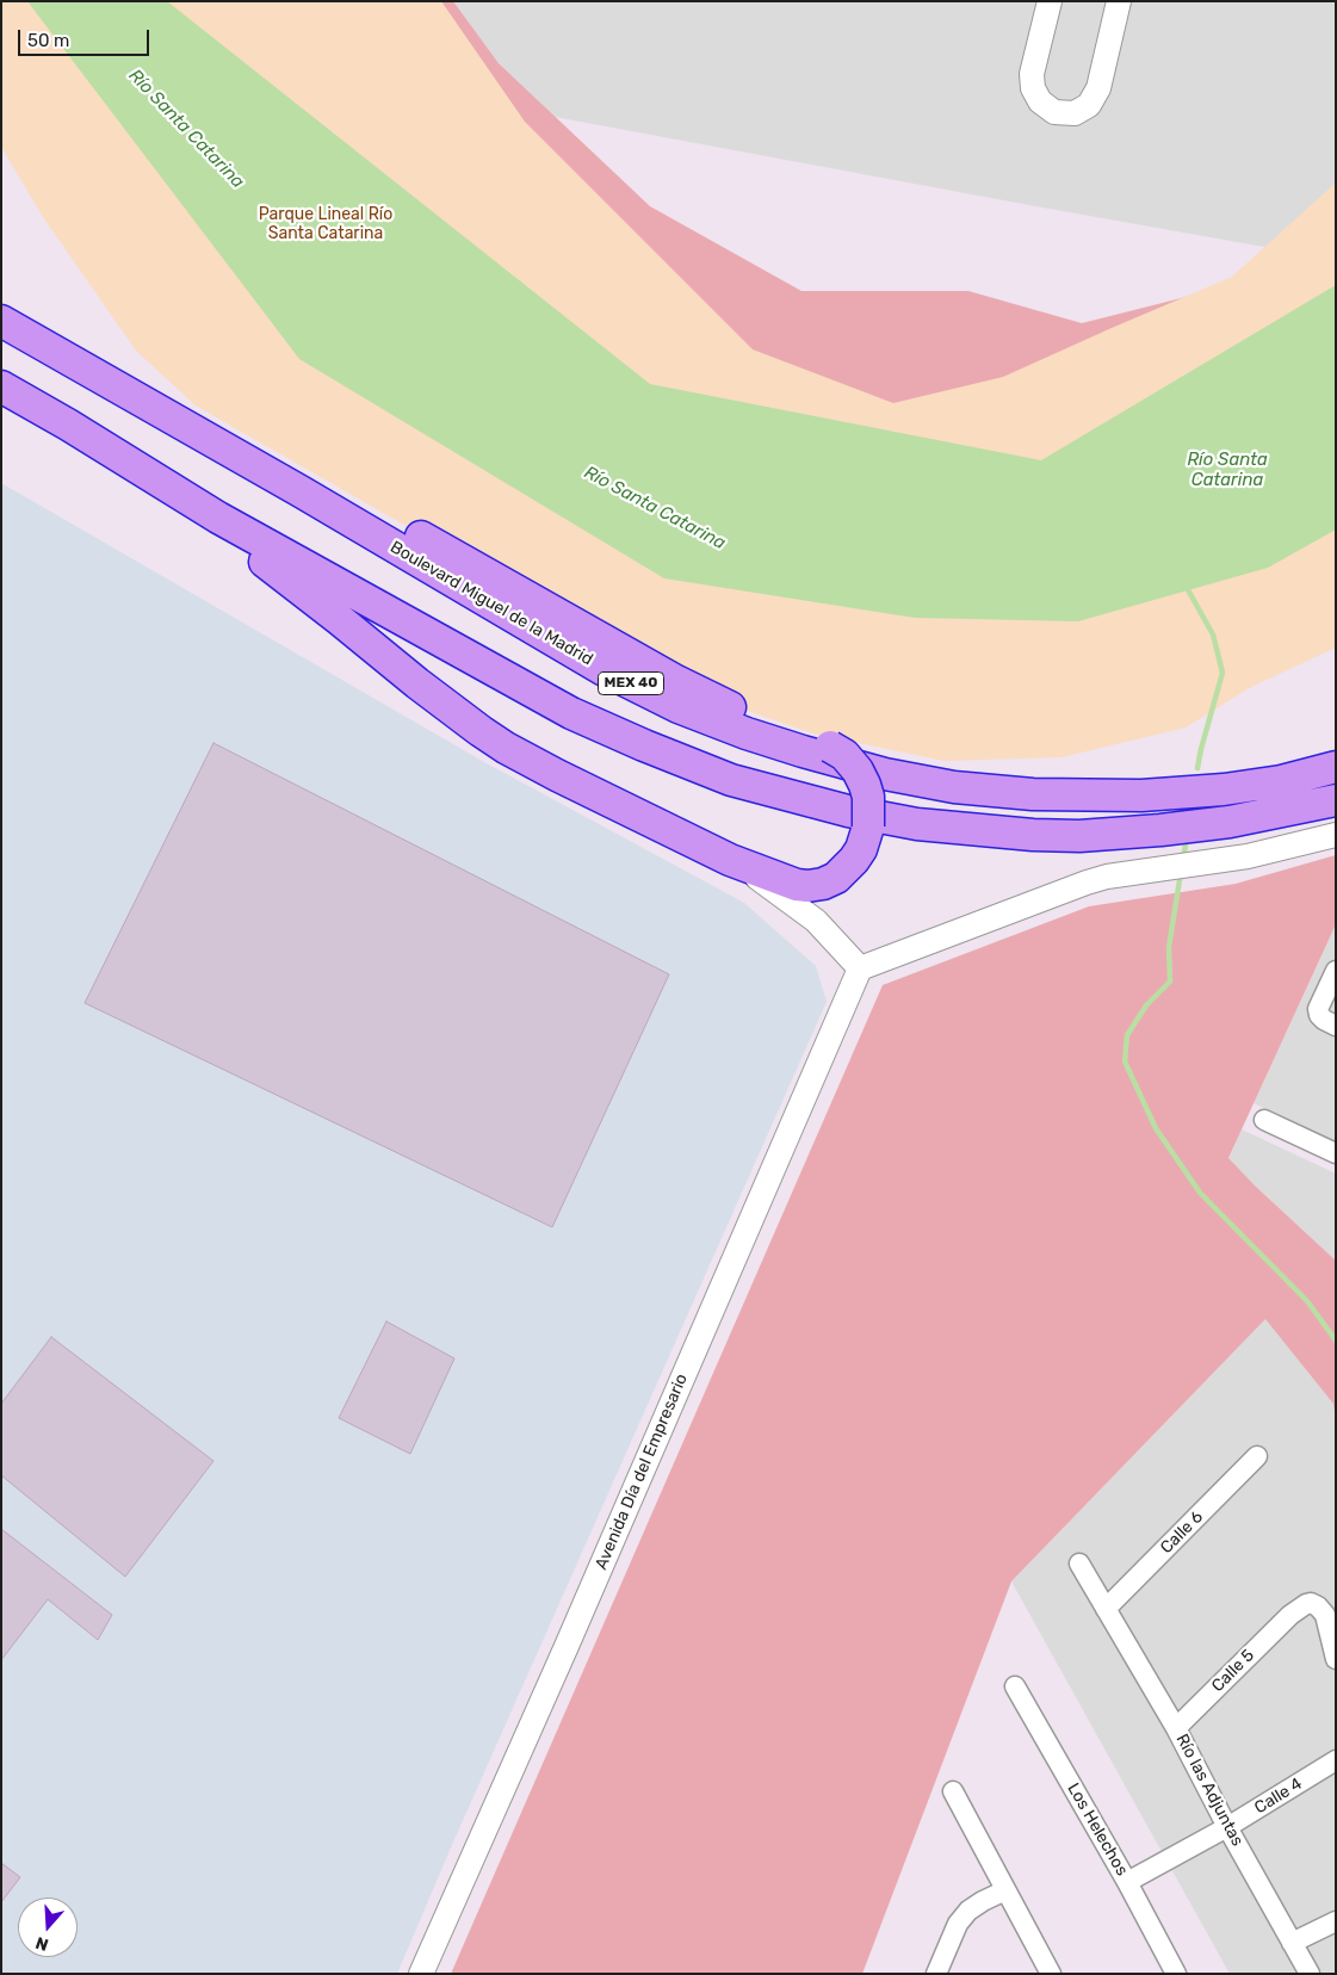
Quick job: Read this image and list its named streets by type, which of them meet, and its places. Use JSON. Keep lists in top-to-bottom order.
{
  "streets": {
    "highway": ["Boulevard Miguel de la Madrid", "MEX 40"],
    "street": [
      "Avenida Día del Empresario",
      "Calle 6",
      "Calle 5",
      "Río las Adjuntas",
      "Calle 4",
      "Los Helechos"
    ]
  },
  "crossings": [
    ["Calle 6", "Río las Adjuntas"],
    ["Calle 5", "Río las Adjuntas"],
    ["Río las Adjuntas", "Calle 4"],
    ["Calle 4", "Los Helechos"]
  ],
  "water": ["Río Santa Catarina"],
  "parks": ["Parque Lineal Río Santa Catarina"],
  "scale_bar": "50 m",
  "north": "bottom"
}
